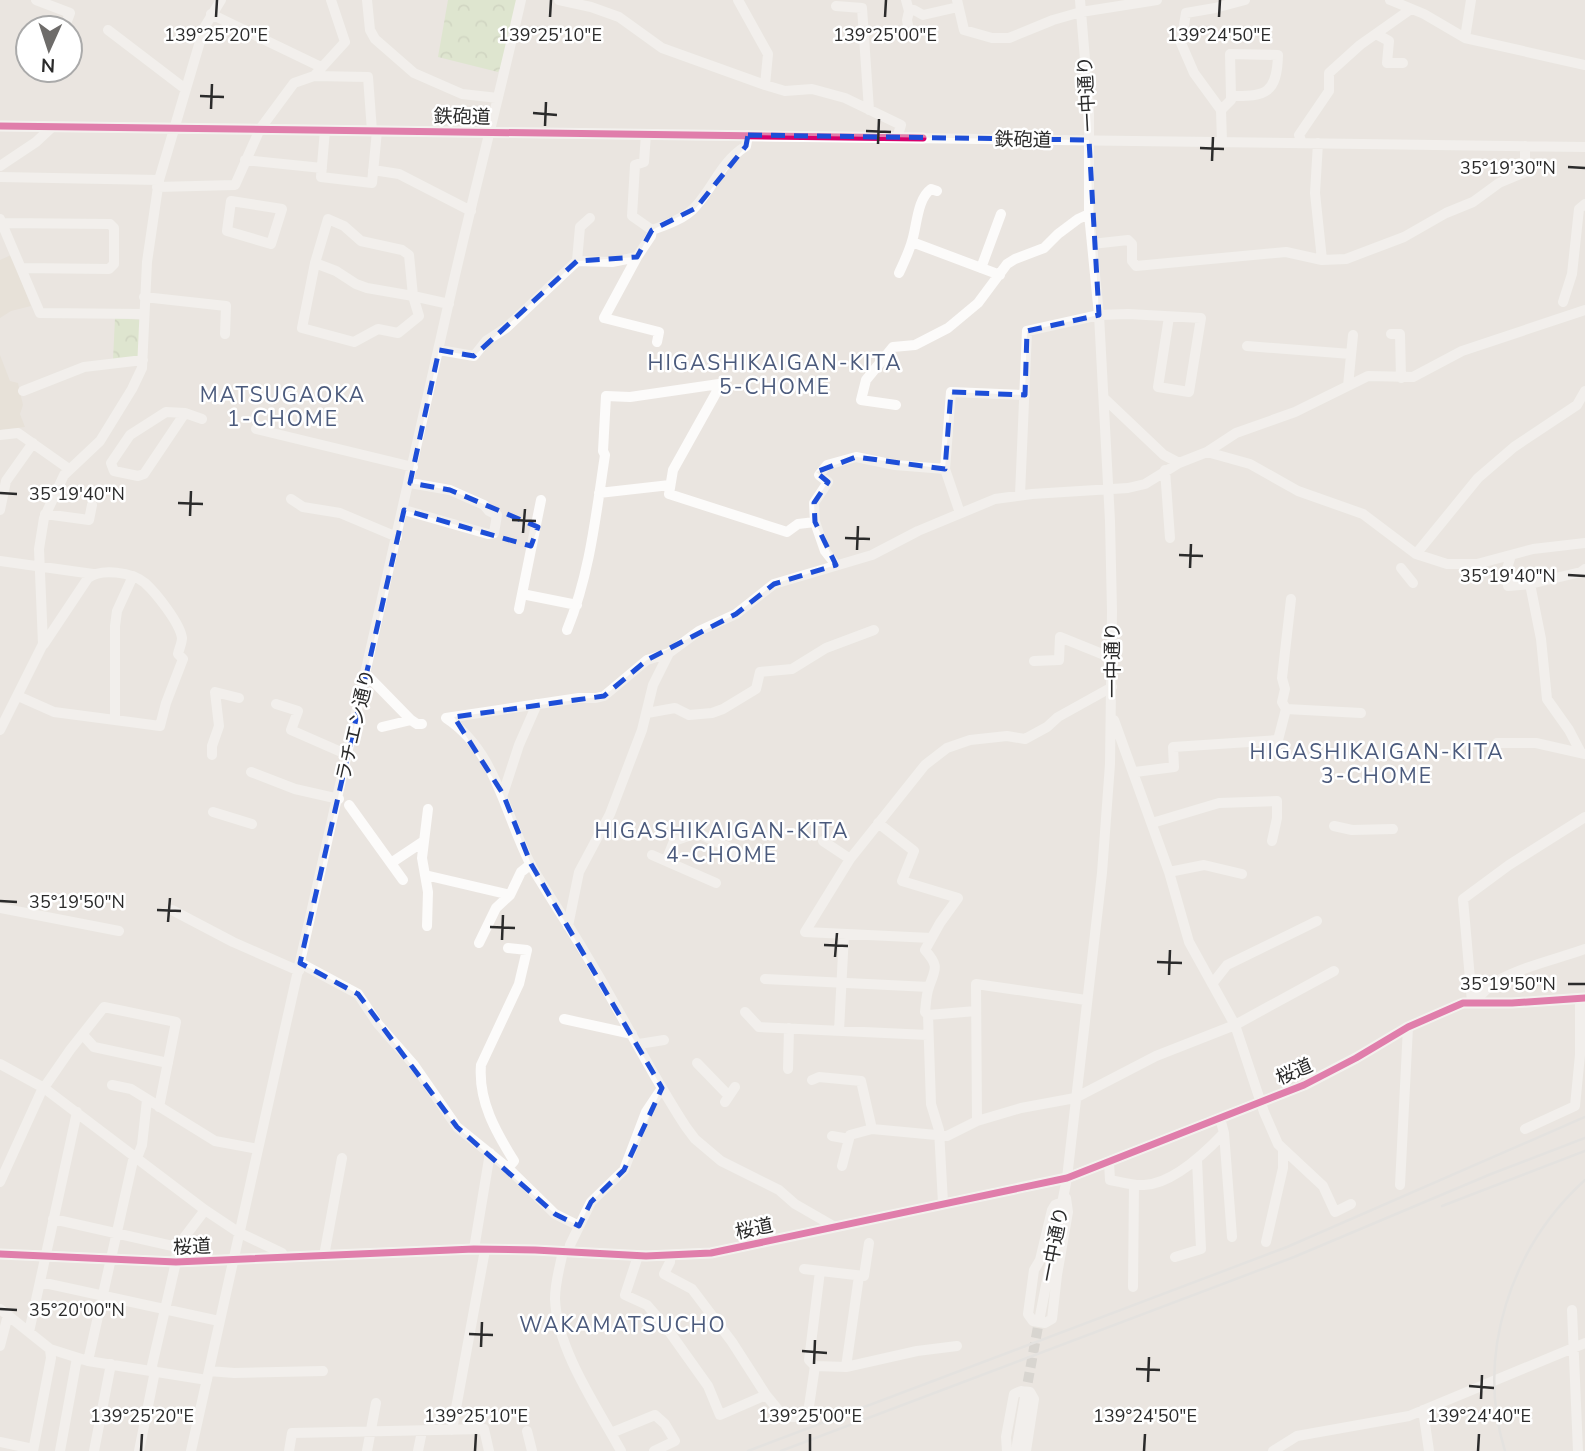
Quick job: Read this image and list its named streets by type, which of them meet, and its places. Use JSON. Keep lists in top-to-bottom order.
{
  "streets": {
    "street": [
      "一中通り",
      "鉄砲道",
      "ラチエン通り",
      "桜道"
    ]
  },
  "crossings": [
    ["一中通り", "鉄砲道"],
    ["一中通り", "桜道"],
    ["鉄砲道", "ラチエン通り"],
    ["ラチエン通り", "桜道"]
  ],
  "districts": [
    "HIGASHIKAIGAN-KITA 5-CHOME",
    "MATSUGAOKA 1-CHOME",
    "HIGASHIKAIGAN-KITA 3-CHOME",
    "HIGASHIKAIGAN-KITA 4-CHOME",
    "WAKAMATSUCHO"
  ],
  "north": "bottom",
  "coordinates": [
    "139°25'20\"E",
    "139°25'10\"E",
    "139°25'00\"E",
    "139°24'50\"E",
    "35°19'30\"N",
    "35°19'40\"N",
    "35°19'50\"N",
    "35°20'00\"N",
    "139°24'40\"E"
  ]
}
